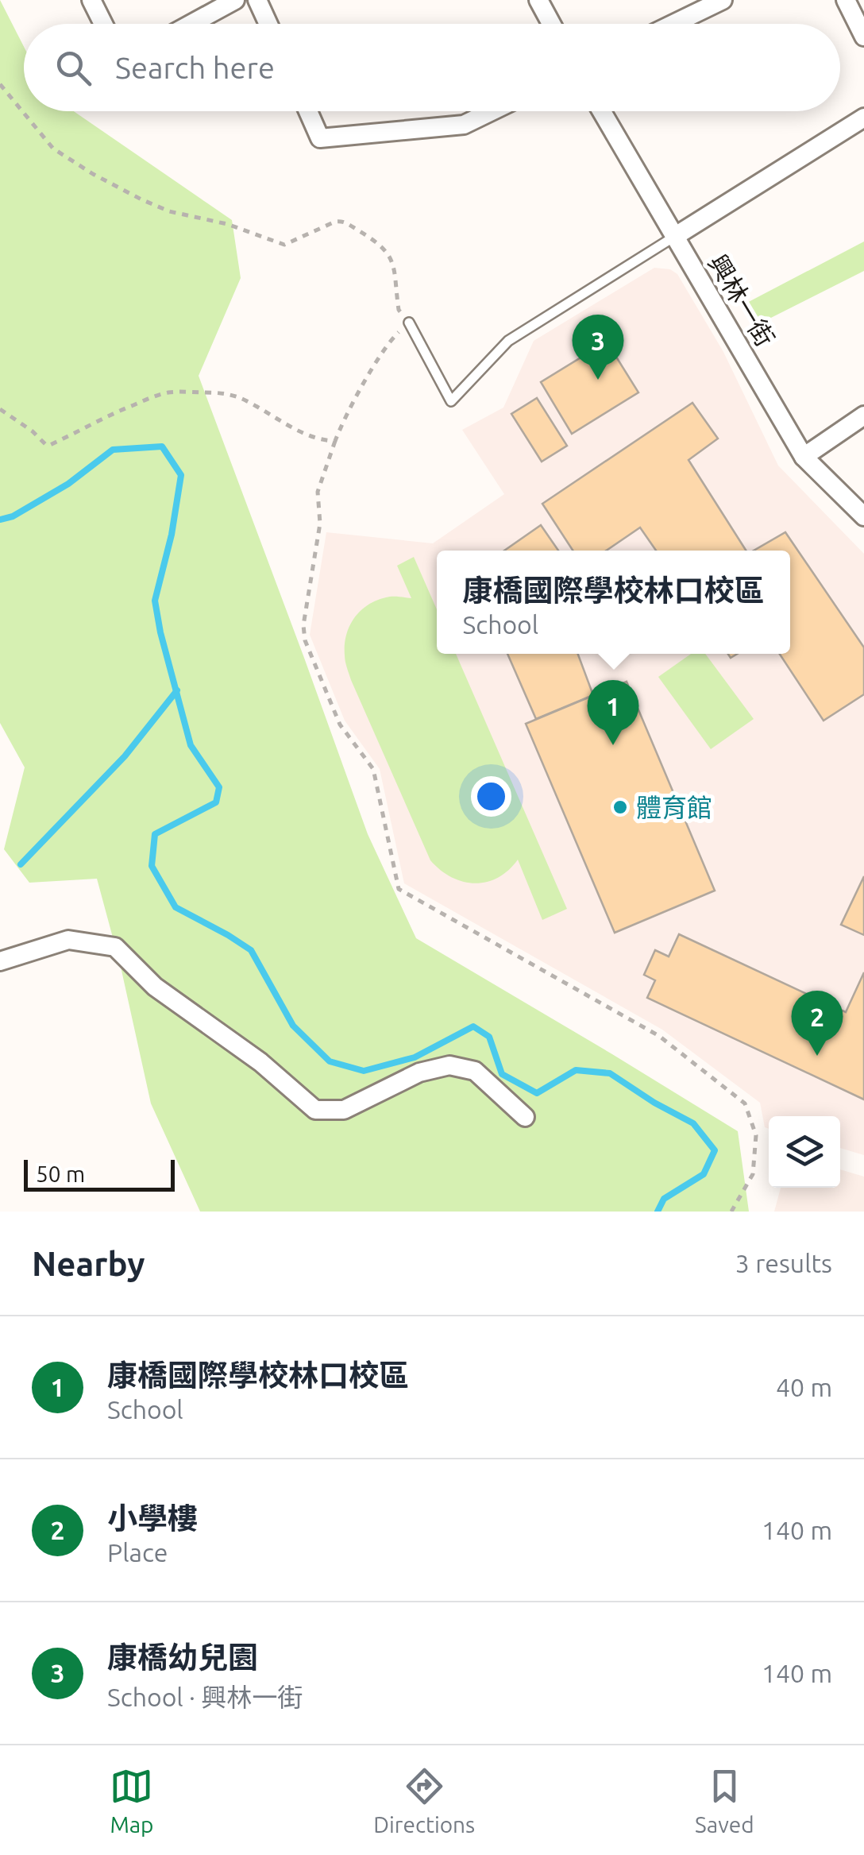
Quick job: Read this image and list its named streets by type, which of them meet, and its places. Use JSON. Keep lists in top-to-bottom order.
{
  "streets": {
    "street": ["興林一街"]
  },
  "places": ["體育館"],
  "scale_bar": "50 m",
  "page": {
    "search": "Search here",
    "pins": ["3", "1", "2"],
    "popup": ["康橋國際學校林口校區", "School"],
    "scale": "50 m",
    "heading": ["Nearby", "3 results"],
    "list": [
      {
        "mark": "1",
        "name": "康橋國際學校林口校區",
        "note": "School",
        "value": "40 m"
      },
      {
        "mark": "2",
        "name": "小學樓",
        "note": "Place",
        "value": "140 m"
      },
      {
        "mark": "3",
        "name": "康橋幼兒園",
        "note": "School · 興林一街",
        "value": "140 m"
      }
    ],
    "nav": ["Map", "Directions", "Saved"]
  }
}
